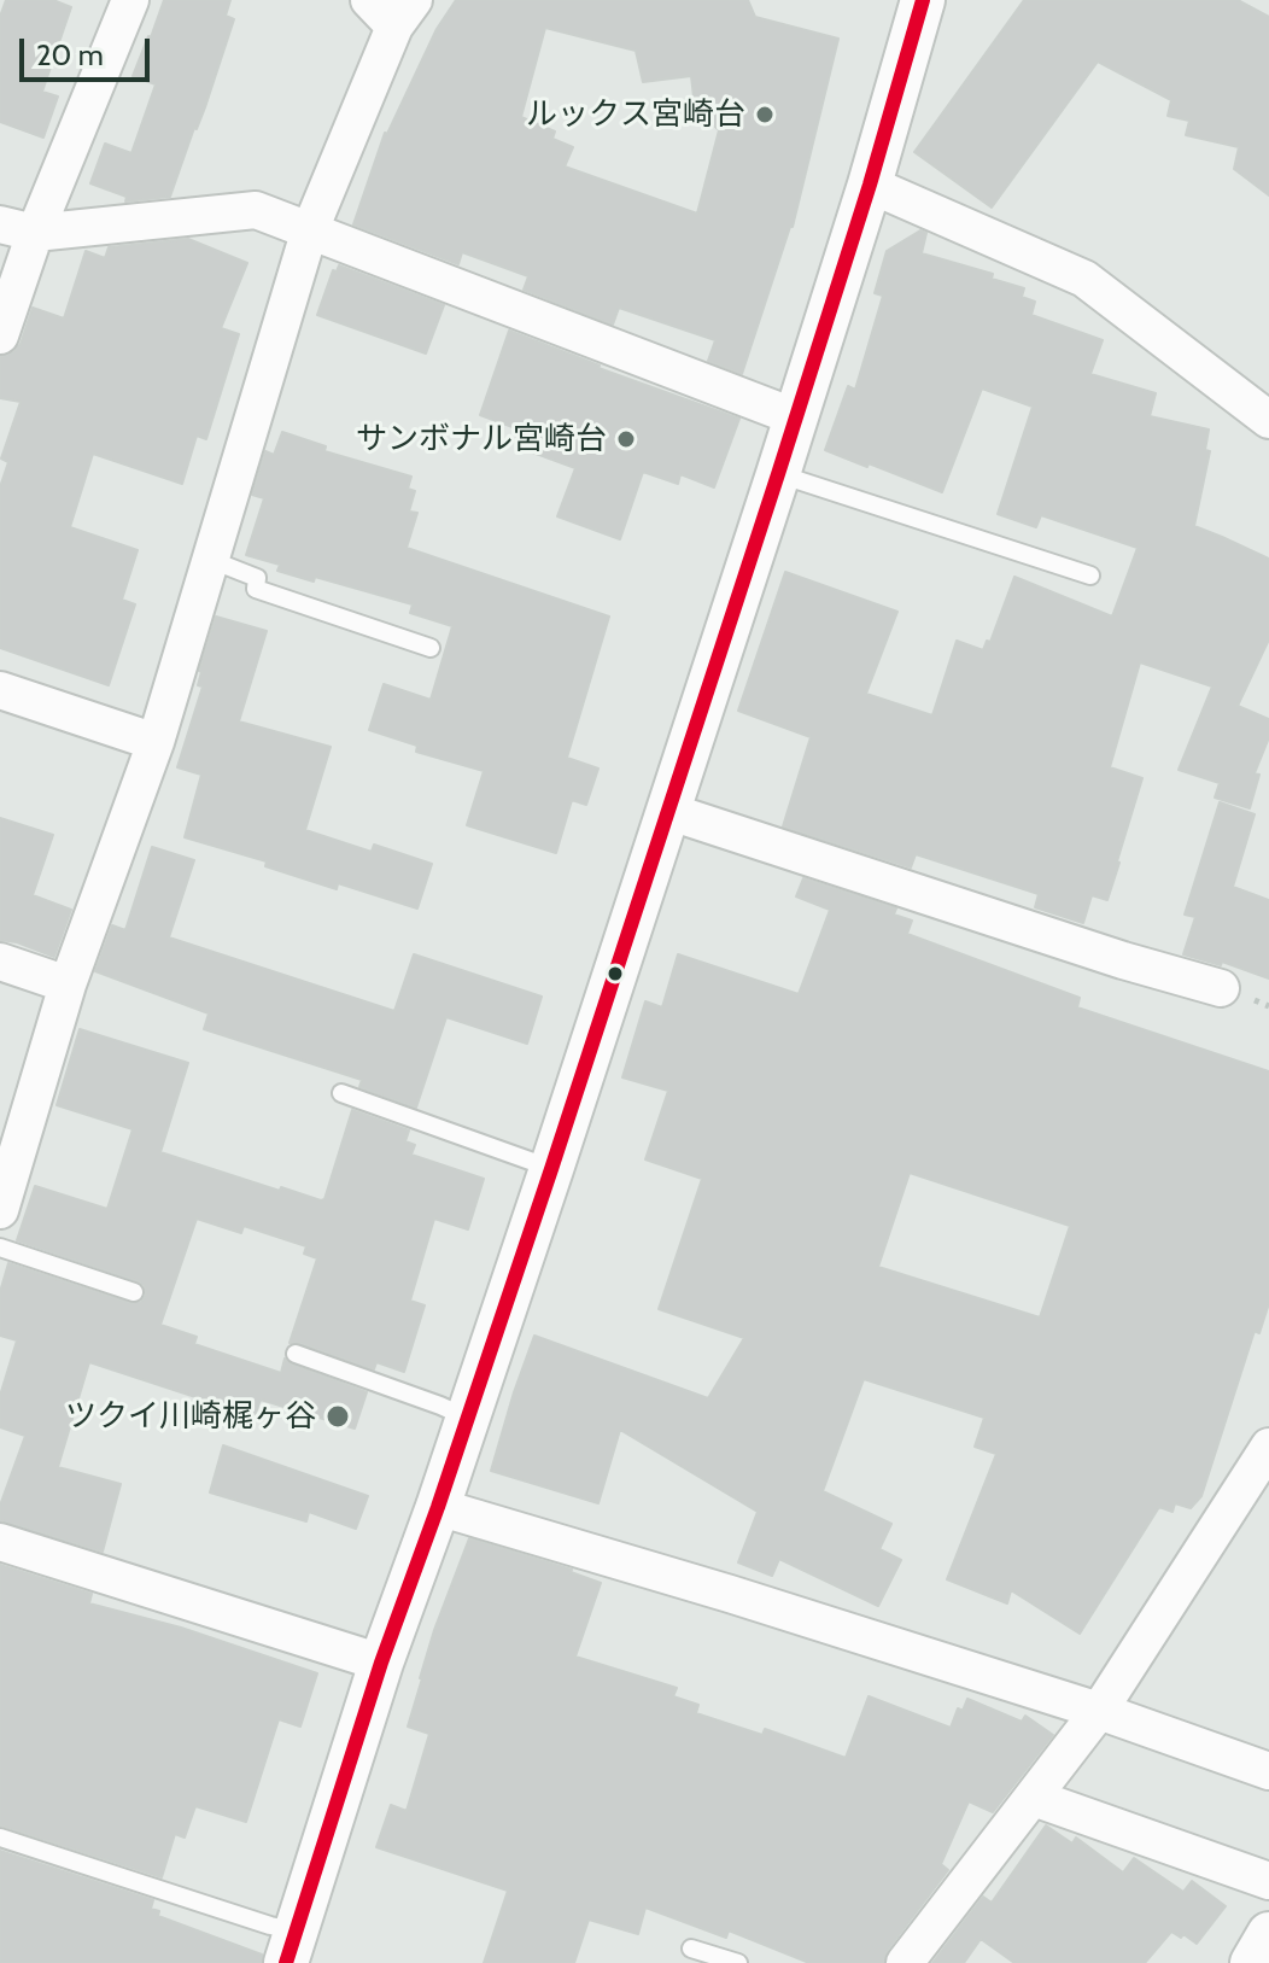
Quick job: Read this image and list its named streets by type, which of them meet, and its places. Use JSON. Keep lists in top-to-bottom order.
{
  "places": ["ルックス宮崎台", "サンボナル宮崎台", "ツクイ川崎梶ヶ谷"],
  "scale_bar": "20 m"
}
